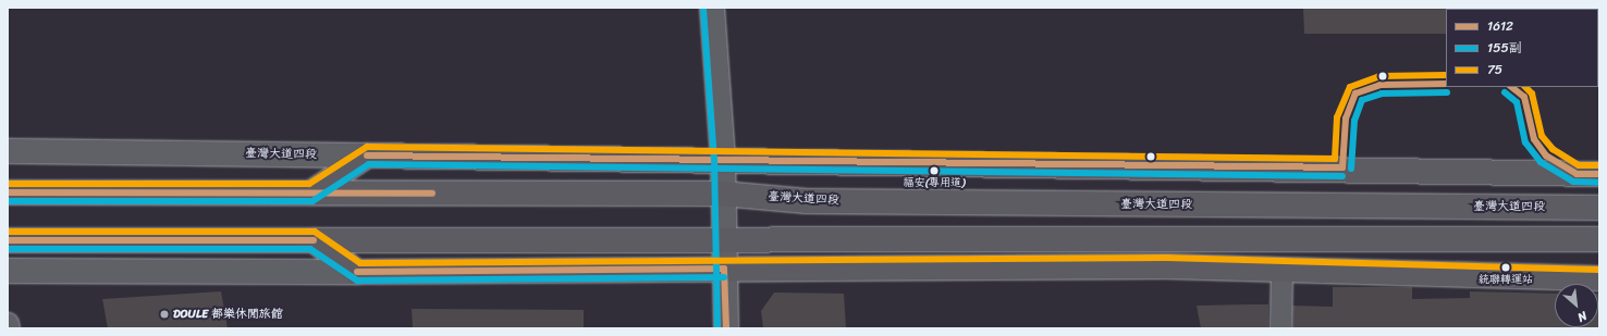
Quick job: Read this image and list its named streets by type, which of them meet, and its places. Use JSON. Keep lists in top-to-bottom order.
{
  "streets": {
    "main road": ["臺灣大道四段"]
  },
  "places": ["福安(專用道)", "統聯轉運站", "DOULE 都樂休閒旅館"],
  "lines": ["transit line 155副", "transit line 75", "transit line 1612"],
  "legend": ["1612", "155副", "75"],
  "north": "bottom right"
}
